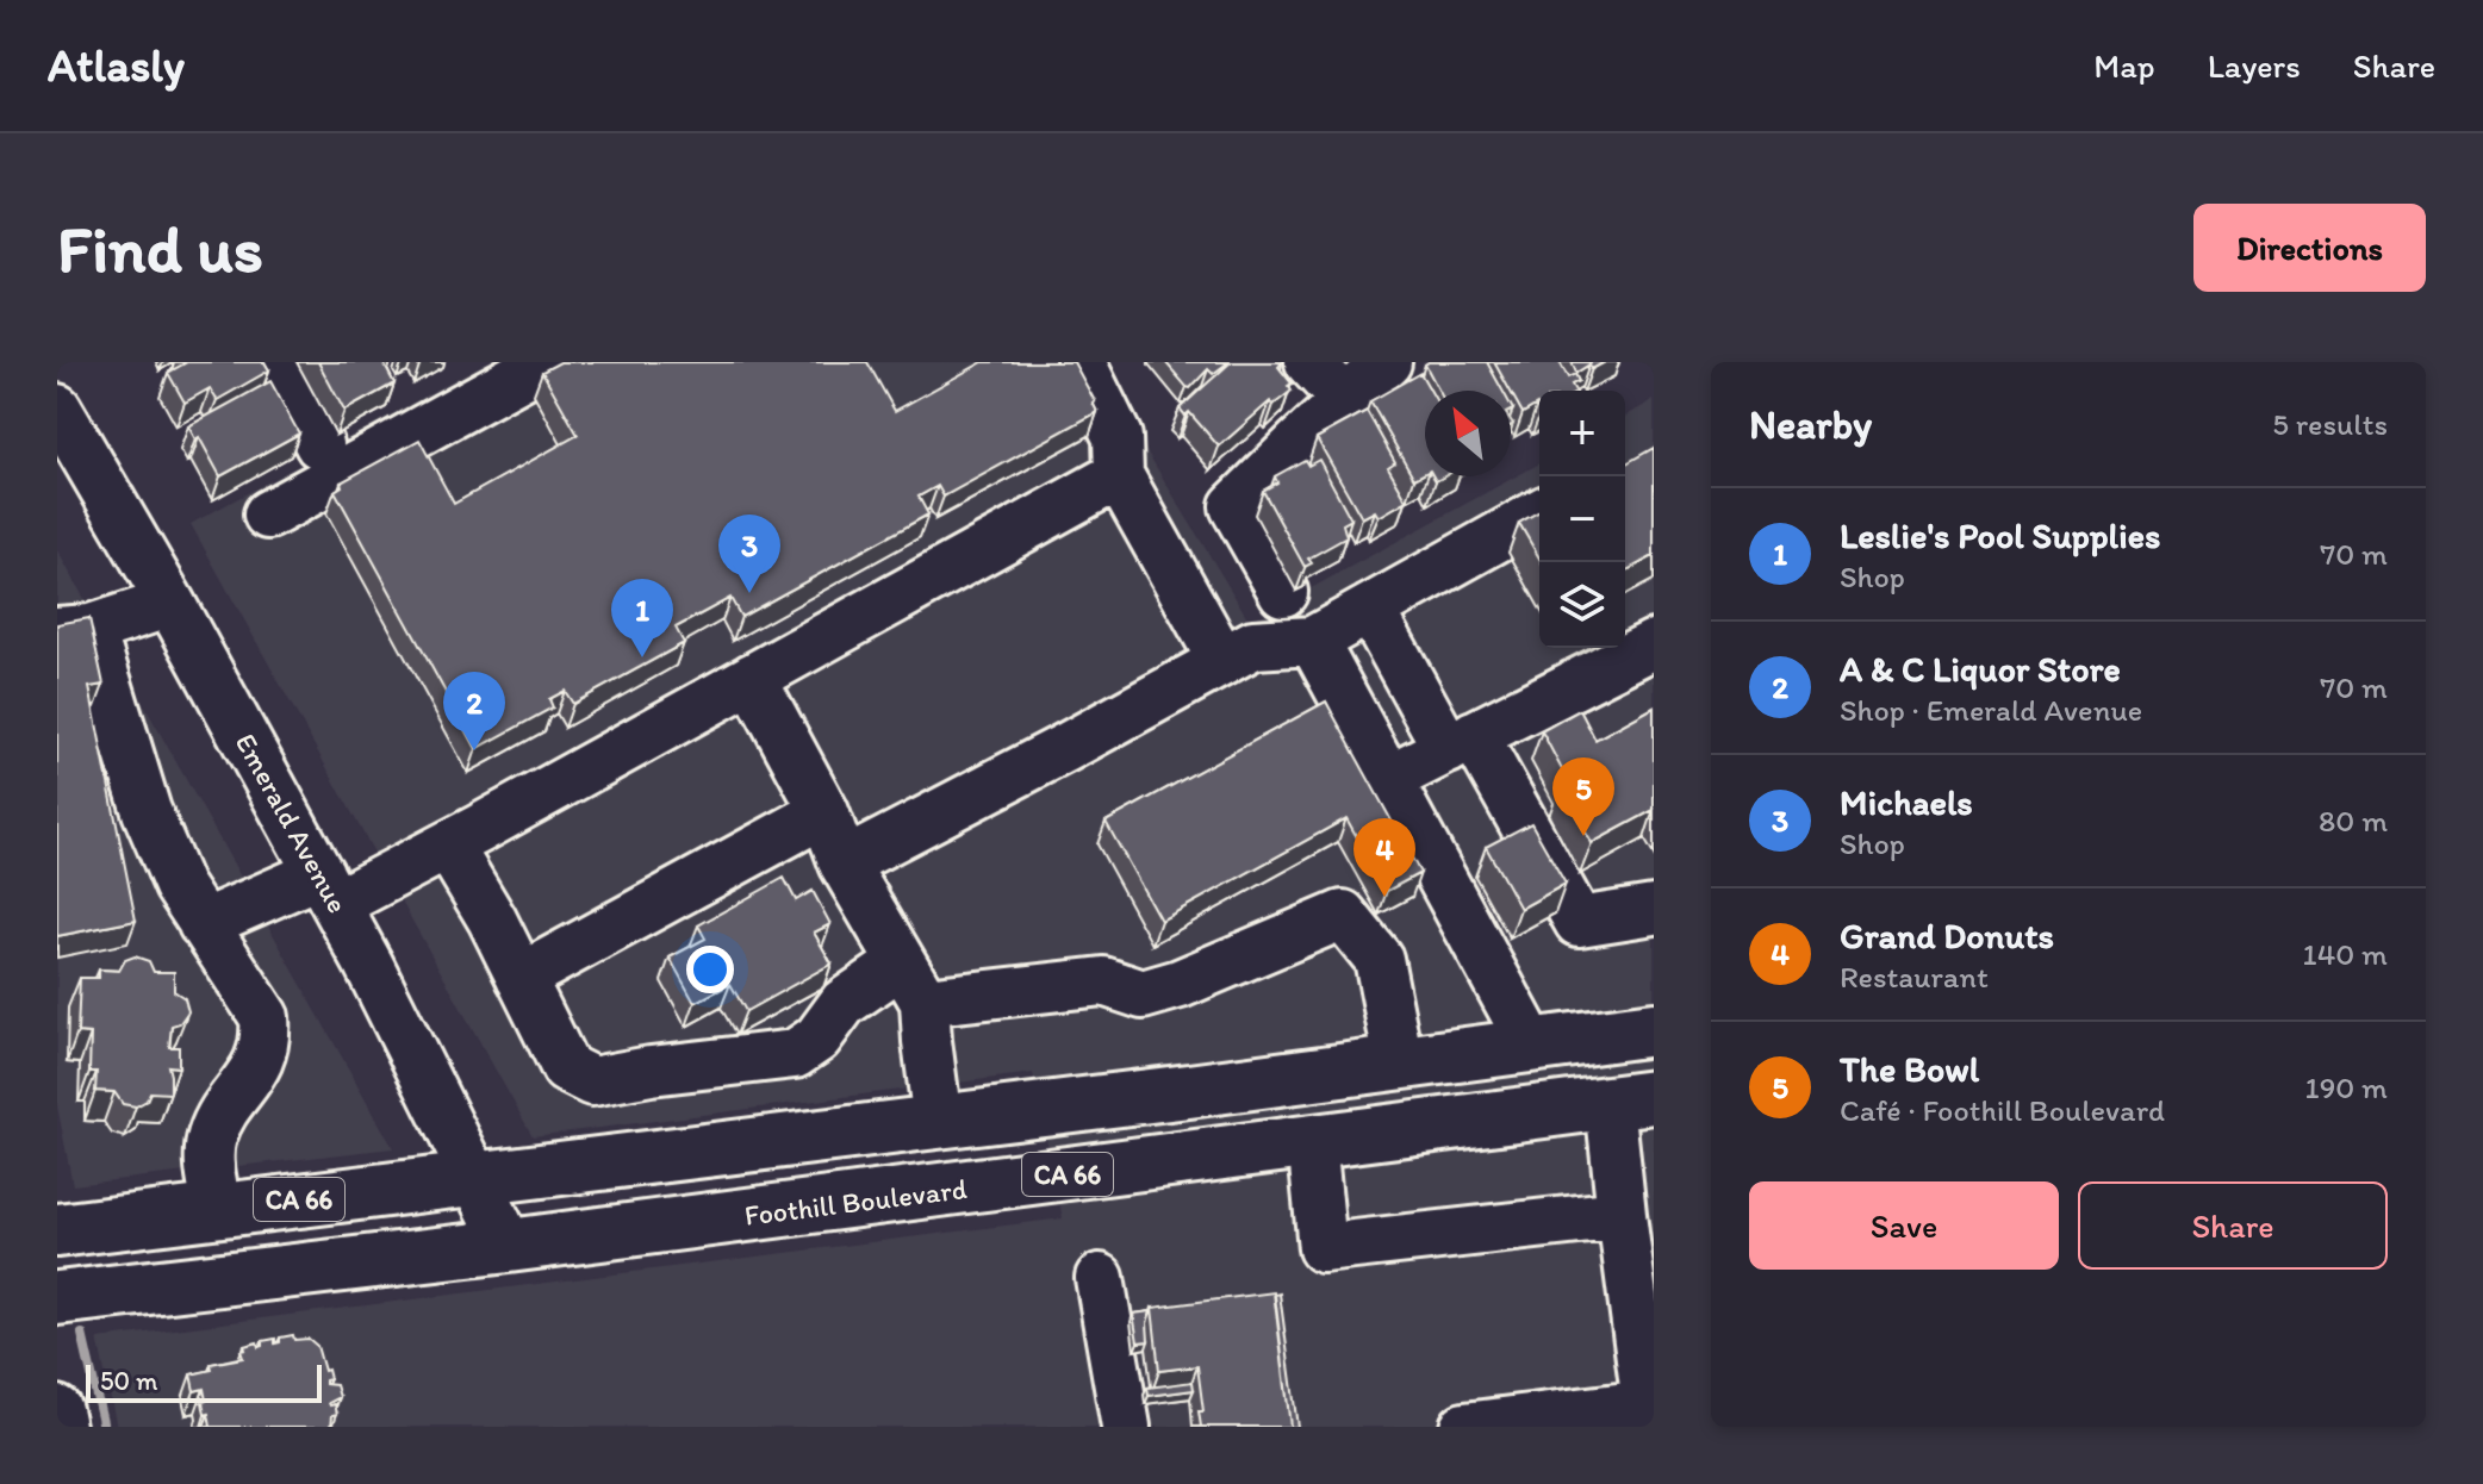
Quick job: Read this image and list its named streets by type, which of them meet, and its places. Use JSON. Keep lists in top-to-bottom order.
{
  "streets": {
    "main road": ["CA 66", "Foothill Boulevard"],
    "street": ["Emerald Avenue"]
  },
  "crossings": [
    ["Emerald Avenue", "CA 66"],
    ["Emerald Avenue", "Foothill Boulevard"]
  ],
  "scale_bar": "50 m",
  "north": "top left",
  "page": {
    "header": "Atlasly",
    "nav": ["Map", "Layers", "Share"],
    "buttons": [
      "Directions",
      ["Save", "Share"]
    ],
    "title": "Find us",
    "heading": ["Nearby", "5 results"],
    "map_buttons": ["+", "−"],
    "list": [
      {
        "mark": "1",
        "name": "Leslie's Pool Supplies",
        "note": "Shop",
        "value": "70 m"
      },
      {
        "mark": "2",
        "name": "A & C Liquor Store",
        "note": "Shop · Emerald Avenue",
        "value": "70 m"
      },
      {
        "mark": "3",
        "name": "Michaels",
        "note": "Shop",
        "value": "80 m"
      },
      {
        "mark": "4",
        "name": "Grand Donuts",
        "note": "Restaurant",
        "value": "140 m"
      },
      {
        "mark": "5",
        "name": "The Bowl",
        "note": "Café · Foothill Boulevard",
        "value": "190 m"
      }
    ],
    "pins": [
      "3",
      "1",
      "2",
      "5",
      "4"
    ],
    "scale": "50 m"
  }
}
